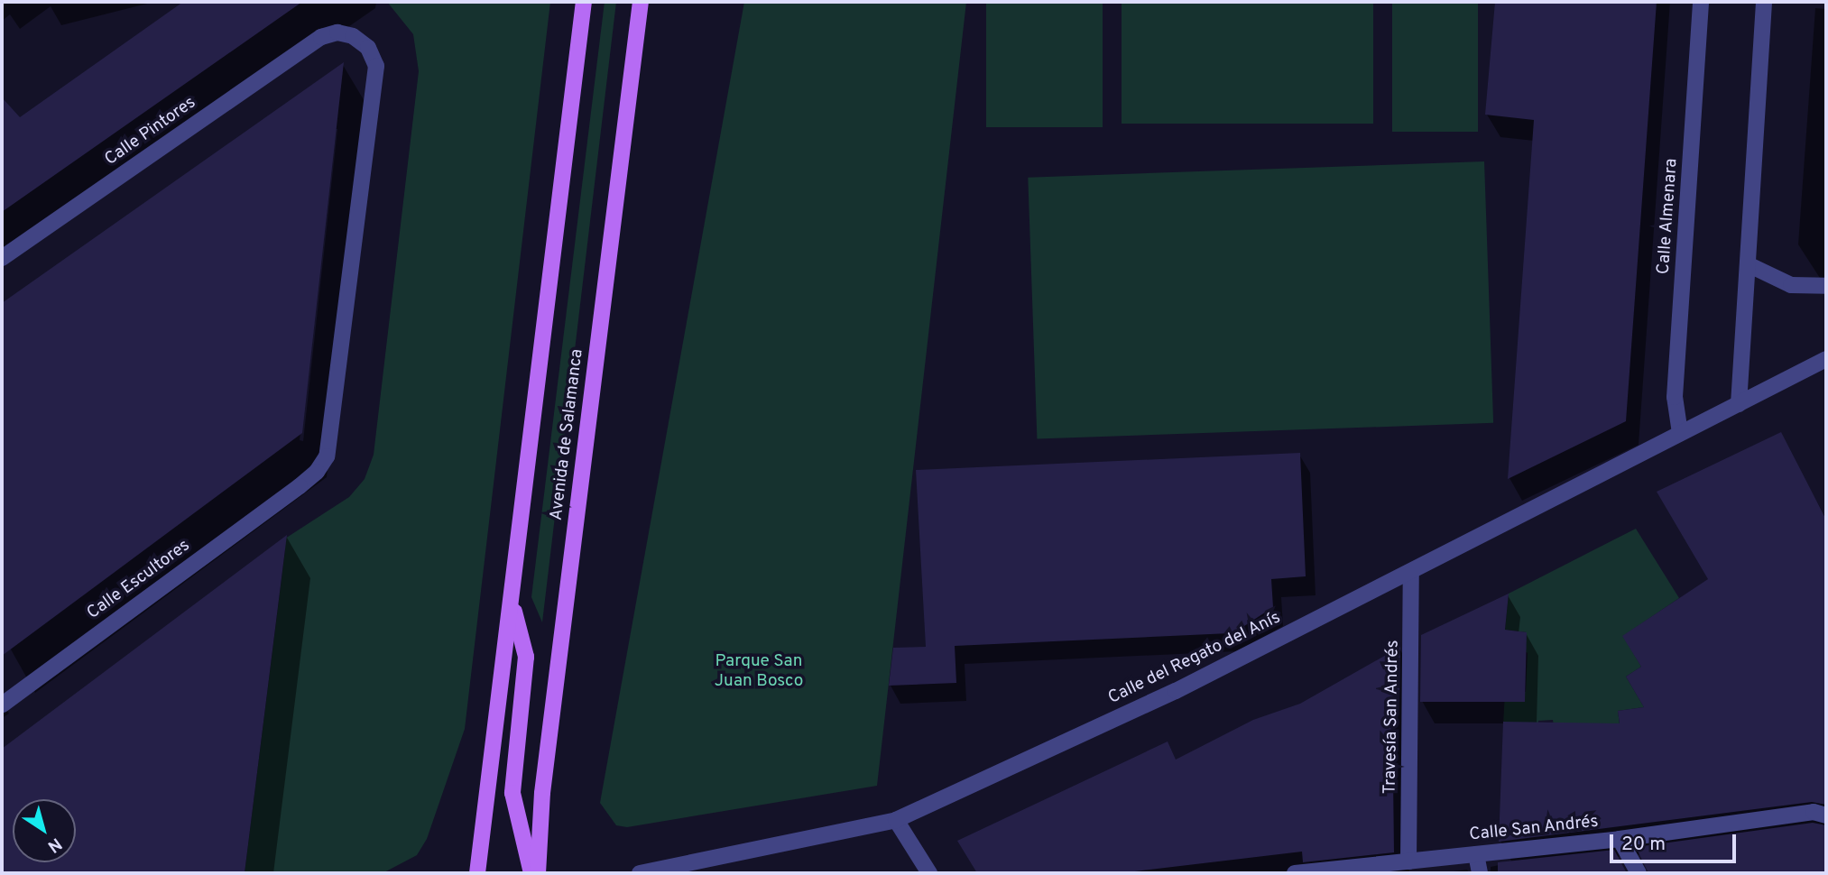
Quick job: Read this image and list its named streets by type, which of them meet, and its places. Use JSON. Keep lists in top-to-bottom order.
{
  "streets": {
    "main road": ["Avenida de Salamanca"],
    "street": [
      "Calle Pintores",
      "Calle Almenara",
      "Calle Escultores",
      "Calle del Regato del Anís",
      "Travesía San Andrés",
      "Calle San Andrés"
    ]
  },
  "crossings": [
    ["Calle Pintores", "Calle Escultores"],
    ["Calle Almenara", "Calle del Regato del Anís"],
    ["Calle del Regato del Anís", "Travesía San Andrés"],
    ["Travesía San Andrés", "Calle San Andrés"]
  ],
  "parks": ["Parque San Juan Bosco"],
  "scale_bar": "20 m",
  "north": "bottom right"
}
